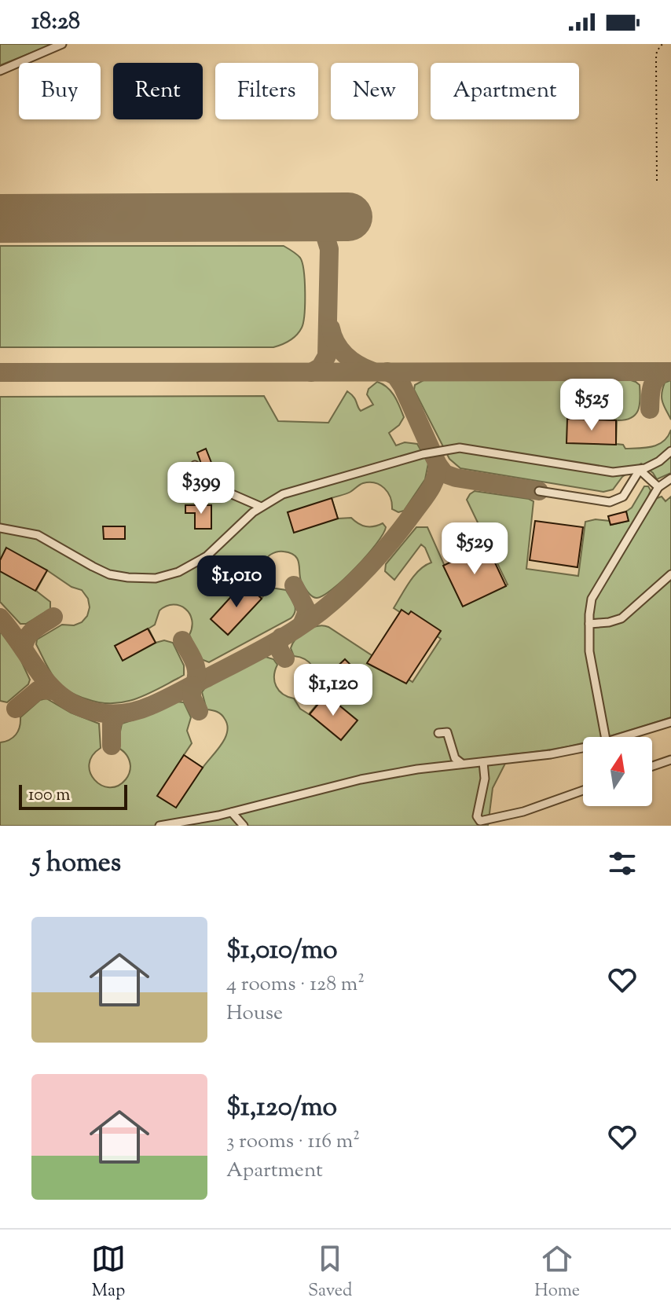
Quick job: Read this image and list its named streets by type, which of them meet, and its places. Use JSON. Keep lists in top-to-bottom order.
{
  "scale_bar": "100 m",
  "north": "top",
  "page": {
    "status": "18:28",
    "chip": [
      "Buy",
      "Rent",
      "Filters",
      "New",
      "Apartment"
    ],
    "price": [
      "$525",
      "$399",
      "$529",
      "$1,010",
      "$1,120"
    ],
    "scale": "100 m",
    "heading": "5 homes",
    "list": [
      {
        "name": "$1,010/mo",
        "note": "4 rooms · 128 m² · House"
      },
      {
        "name": "$1,120/mo",
        "note": "3 rooms · 116 m² · Apartment"
      }
    ],
    "tabs": ["Map", "Saved", "Home"]
  }
}
